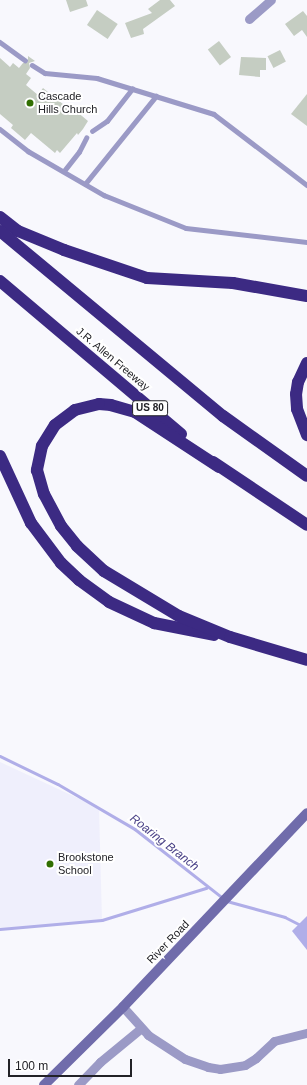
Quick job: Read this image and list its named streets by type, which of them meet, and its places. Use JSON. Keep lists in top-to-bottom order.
{
  "streets": {
    "highway": ["J.R. Allen Freeway", "US 80"],
    "main road": ["River Road"]
  },
  "water": ["Roaring Branch"],
  "places": ["Cascade Hills Church", "Brookstone School"],
  "scale_bar": "100 m"
}
